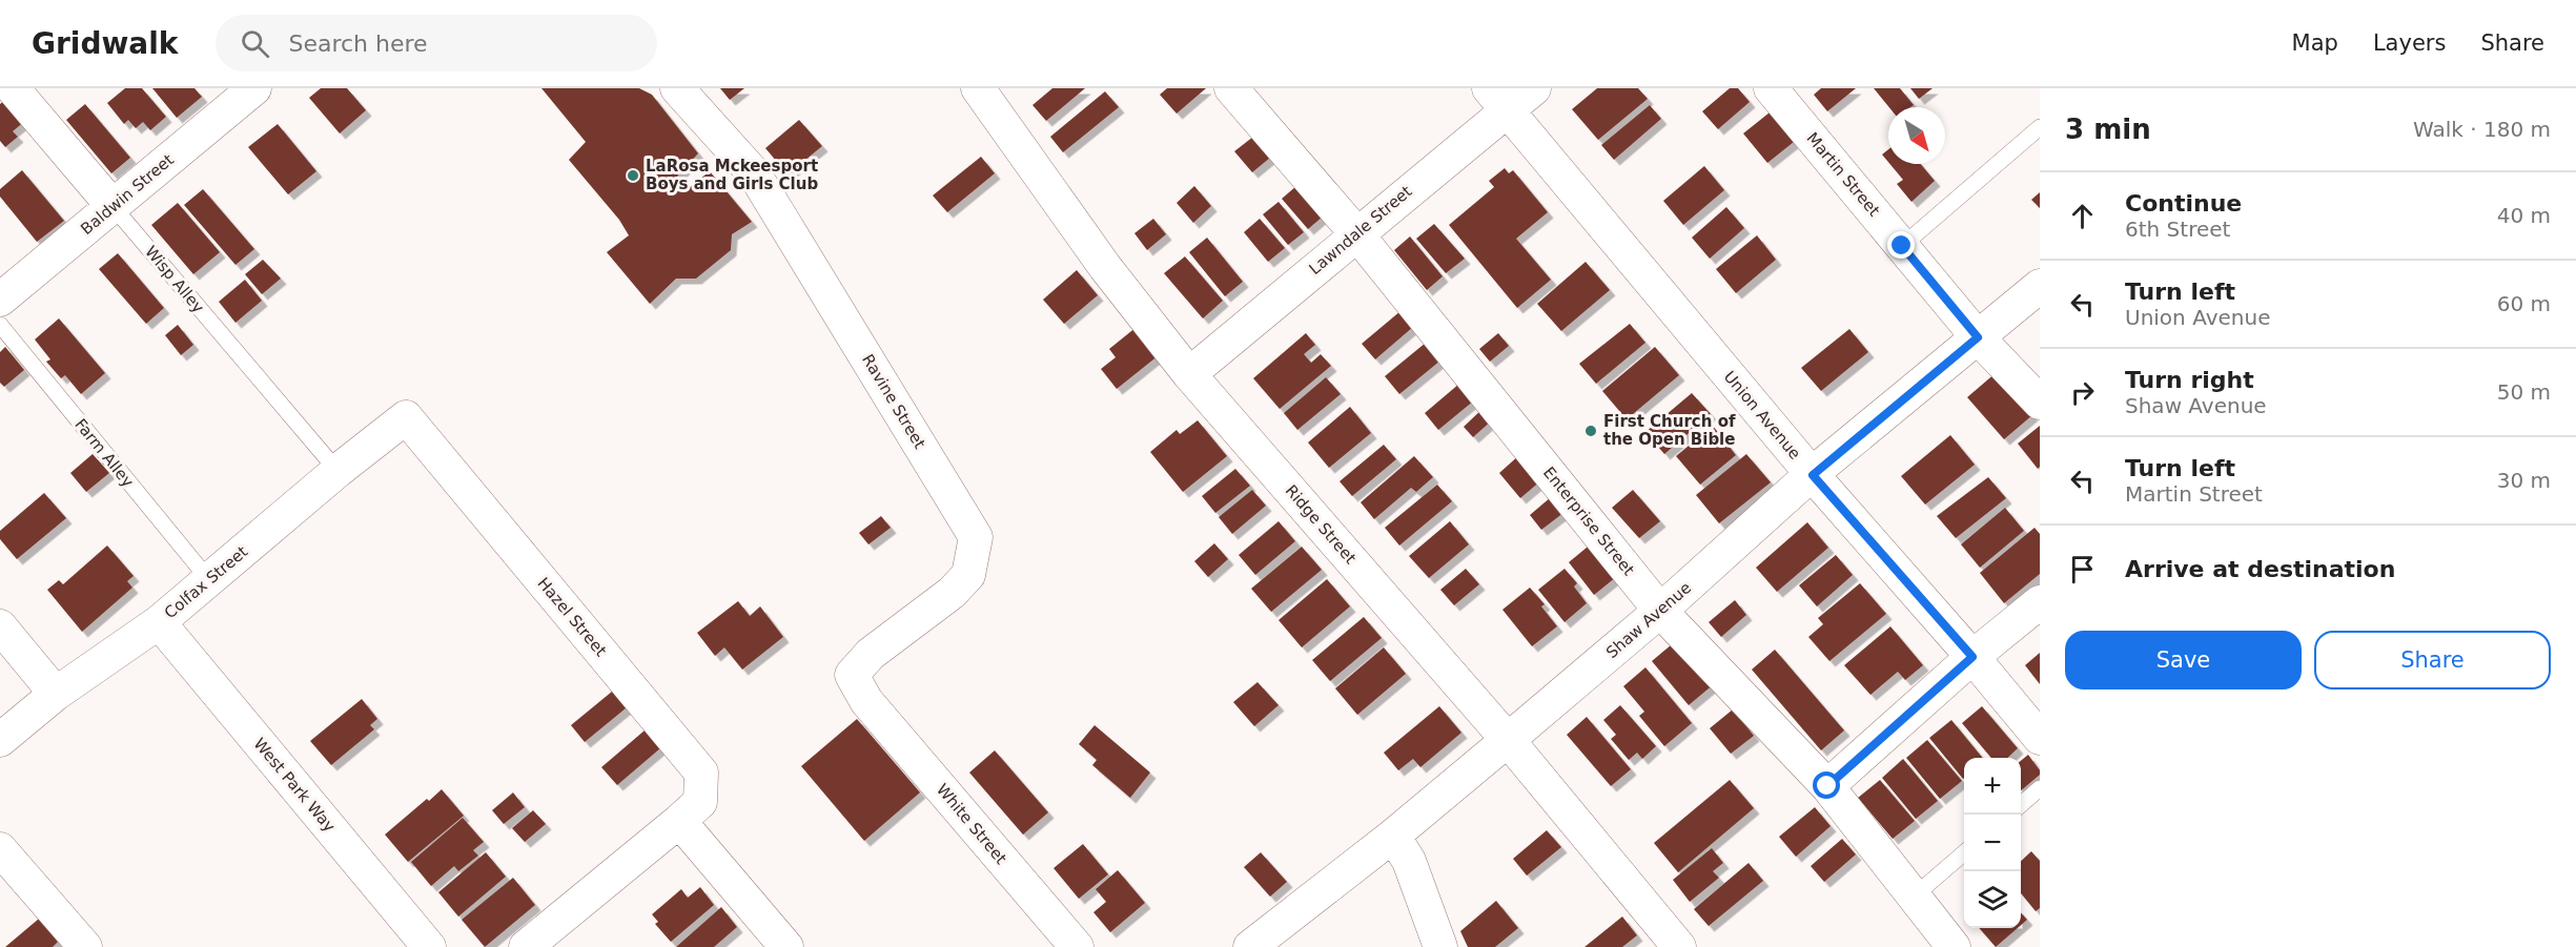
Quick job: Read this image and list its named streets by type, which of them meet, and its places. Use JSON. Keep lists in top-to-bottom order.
{
  "streets": {
    "street": [
      "Martin Street",
      "Baldwin Street",
      "Lawndale Street",
      "Wisp Alley",
      "Ravine Street",
      "Union Avenue",
      "Enterprise Street",
      "Ridge Street",
      "Colfax Street",
      "Hazel Street",
      "Shaw Avenue",
      "West Park Way",
      "White Street"
    ],
    "lane": ["Farm Alley"]
  },
  "crossings": [
    ["Martin Street", "Shaw Avenue"],
    ["Baldwin Street", "Wisp Alley"],
    ["Lawndale Street", "Union Avenue"],
    ["Lawndale Street", "Enterprise Street"],
    ["Lawndale Street", "Ridge Street"],
    ["Wisp Alley", "Colfax Street"],
    ["Ravine Street", "White Street"],
    ["Union Avenue", "Shaw Avenue"],
    ["Farm Alley", "Colfax Street"],
    ["Enterprise Street", "Shaw Avenue"],
    ["Ridge Street", "Shaw Avenue"],
    ["Colfax Street", "Hazel Street"],
    ["Colfax Street", "West Park Way"]
  ],
  "places": ["LaRosa Mckeesport Boys and Girls Club", "First Church of the Open Bible"],
  "north": "bottom right",
  "page": {
    "header": "Gridwalk",
    "search": "Search here",
    "nav": ["Map", "Layers", "Share"],
    "heading": ["3 min", "Walk · 180 m"],
    "list": [
      ["Continue", "6th Street", "40 m"],
      ["Turn left", "Union Avenue", "60 m"],
      ["Turn right", "Shaw Avenue", "50 m"],
      ["Turn left", "Martin Street", "30 m"],
      "Arrive at destination"
    ],
    "buttons": ["Save", "Share"],
    "map_buttons": ["+", "−"]
  }
}
